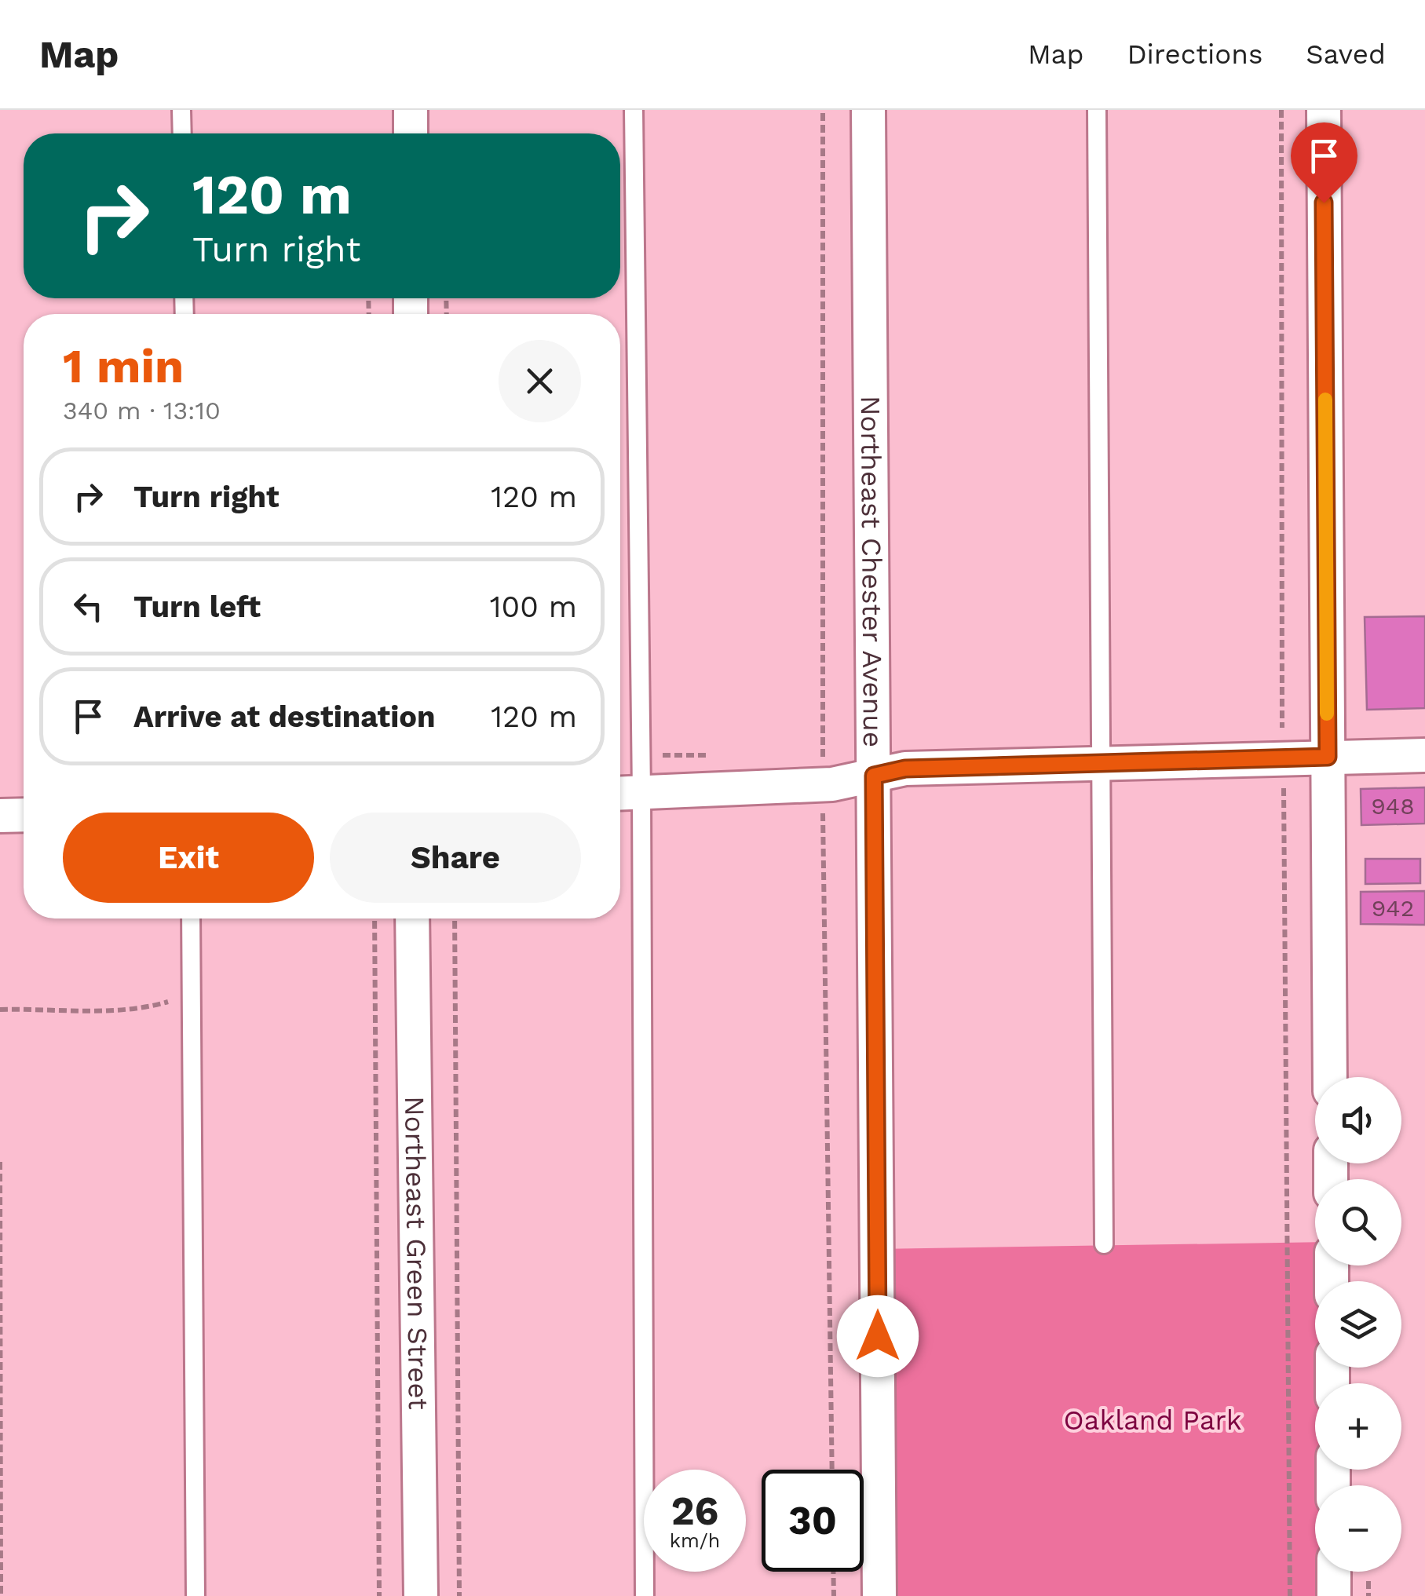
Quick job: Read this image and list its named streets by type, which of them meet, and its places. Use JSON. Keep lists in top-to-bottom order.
{
  "streets": {
    "street": ["Northeast Chester Avenue", "Northeast Green Street"]
  },
  "parks": ["Oakland Park"],
  "house_numbers": ["948", "942"],
  "page": {
    "header": "Map",
    "nav": ["Map", "Directions", "Saved"],
    "turn": ["120 m", "Turn right"],
    "heading": ["1 min", "340 m · 13:10"],
    "list": [
      {
        "name": "Turn right",
        "value": "120 m"
      },
      {
        "name": "Turn left",
        "value": "100 m"
      },
      {
        "name": "Arrive at destination",
        "value": "120 m"
      }
    ],
    "buttons": ["Exit", "Share"],
    "map_buttons": ["+", "−"],
    "speed": "26 km/h",
    "limit": "30"
  }
}
